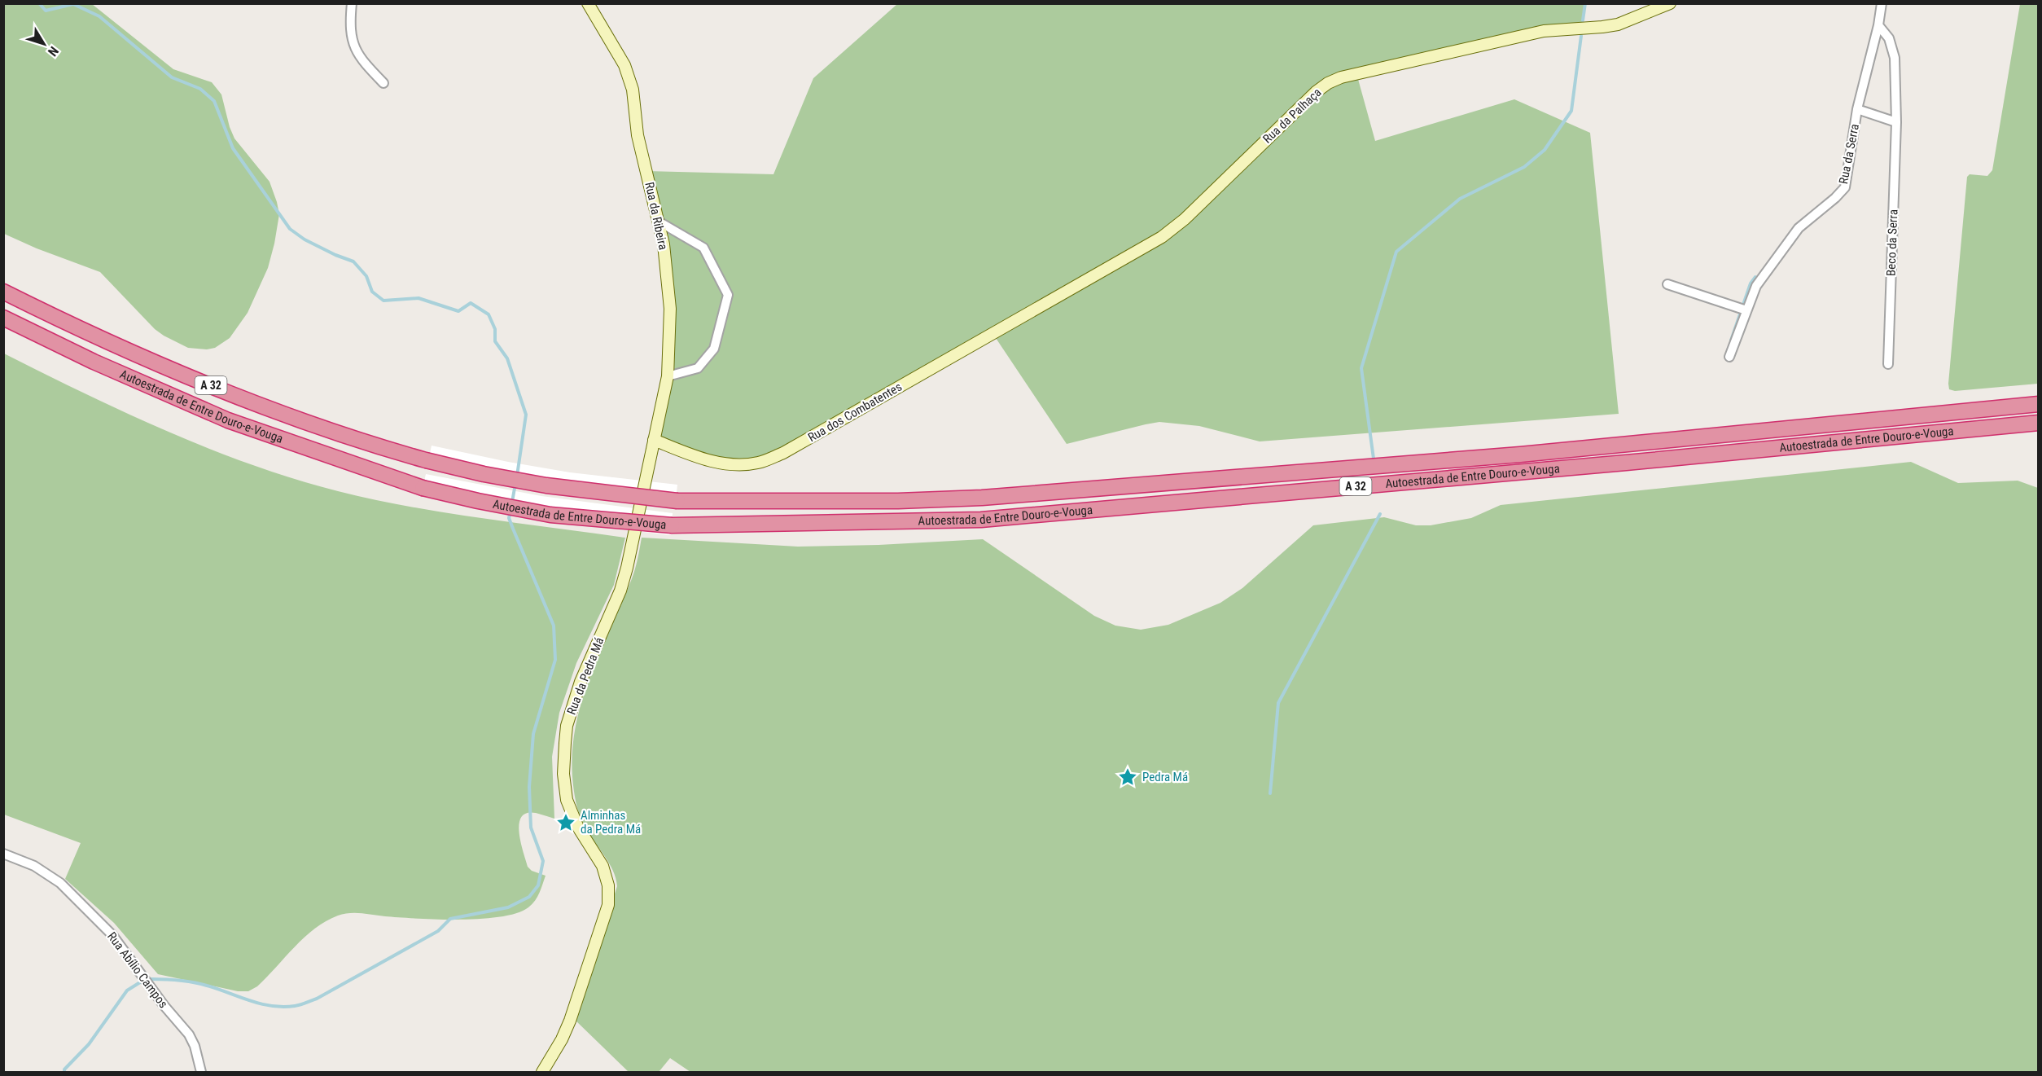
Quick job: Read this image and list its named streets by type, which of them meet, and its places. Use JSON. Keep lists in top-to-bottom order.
{
  "streets": {
    "highway": ["A 32", "Autoestrada de Entre Douro-e-Vouga"],
    "street": [
      "Rua da Palhaça",
      "Rua da Serra",
      "Rua da Ribeira",
      "Beco da Serra",
      "Rua dos Combatentes",
      "Rua da Pedra Má",
      "Rua Abílio Campos"
    ]
  },
  "crossings": [
    ["Rua da Palhaça", "Rua dos Combatentes"],
    ["Rua da Serra", "Beco da Serra"],
    ["Rua da Ribeira", "Rua dos Combatentes"],
    ["Rua da Ribeira", "Rua da Pedra Má"],
    ["Rua dos Combatentes", "Rua da Pedra Má"]
  ],
  "places": {
    "place": ["Pedra Má", "Alminhas da Pedra Má"]
  },
  "north": "bottom right"
}
